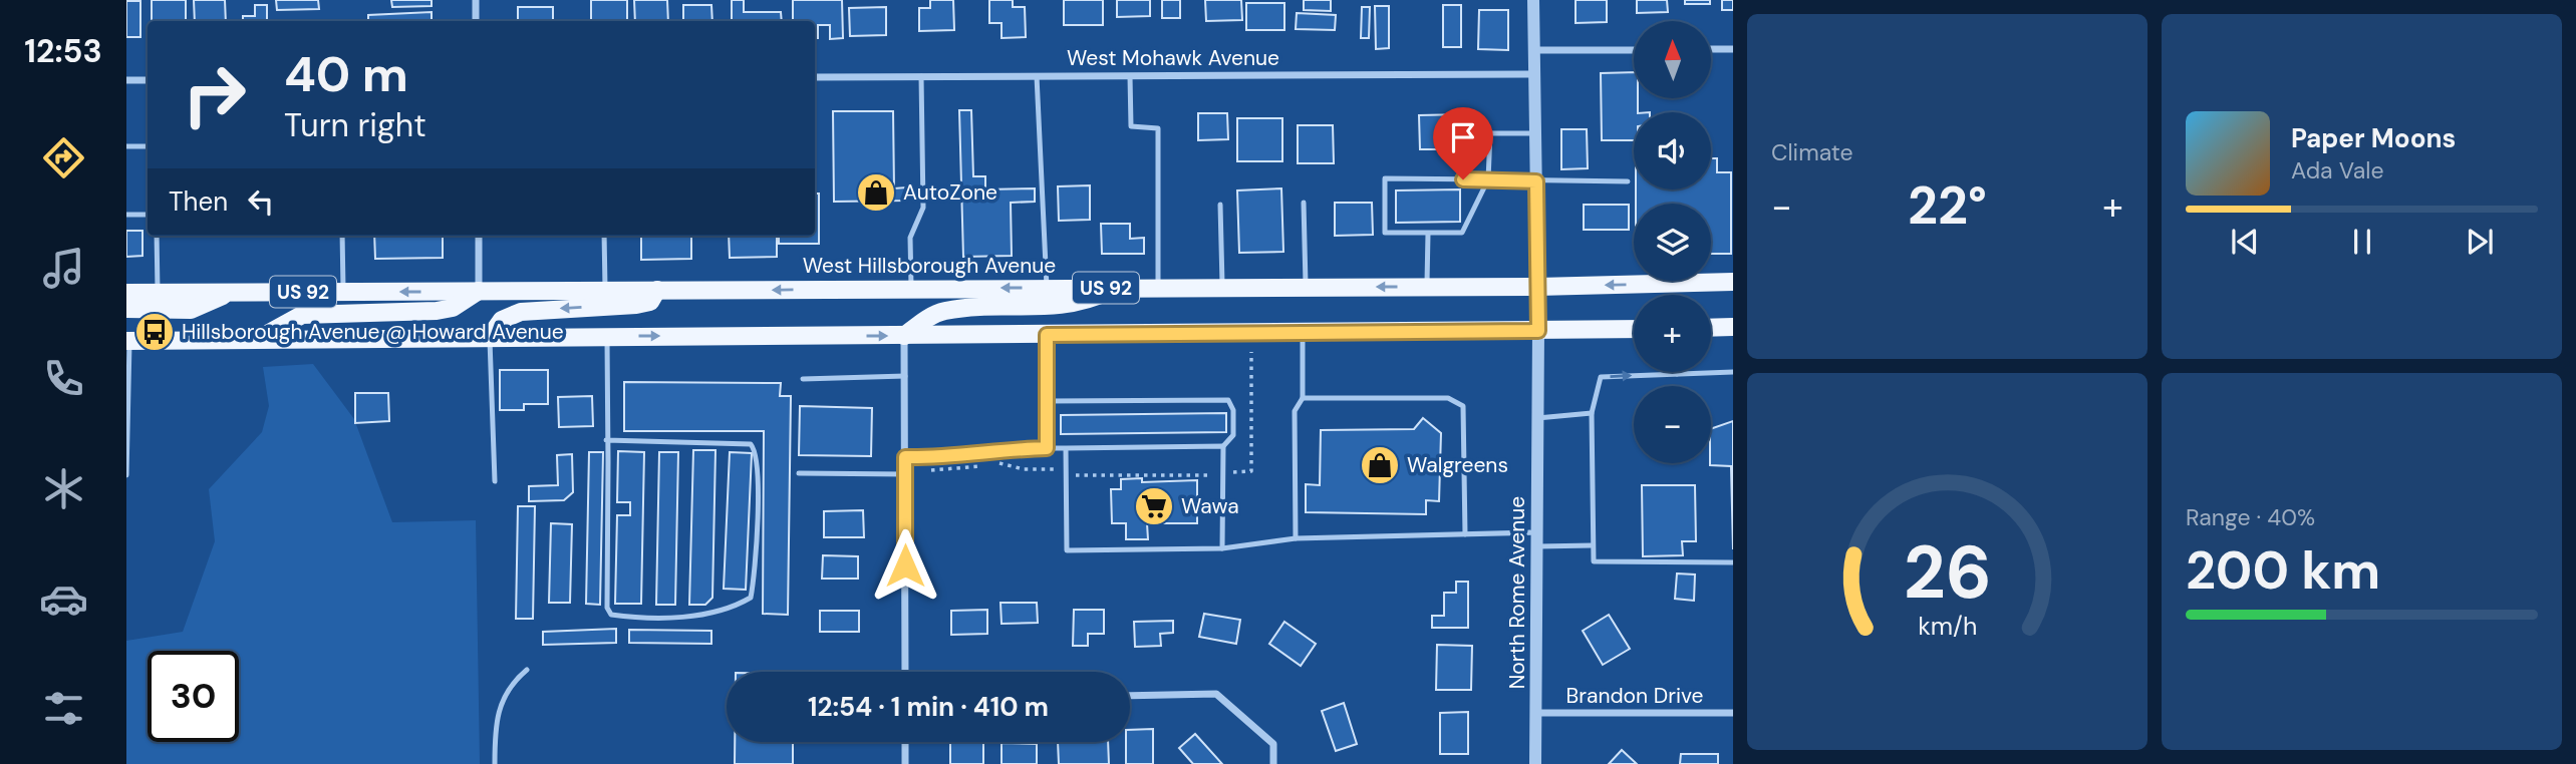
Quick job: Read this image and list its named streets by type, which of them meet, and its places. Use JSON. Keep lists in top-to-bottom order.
{
  "streets": {
    "main road": ["West Hillsborough Avenue", "US 92"],
    "street": ["West Mohawk Avenue", "North Rome Avenue", "Brandon Drive"]
  },
  "crossings": [
    ["West Mohawk Avenue", "North Rome Avenue"],
    ["West Hillsborough Avenue", "North Rome Avenue"],
    ["US 92", "North Rome Avenue"],
    ["North Rome Avenue", "Brandon Drive"]
  ],
  "places": {
    "shop": ["AutoZone", "Walgreens"],
    "bus stop": ["Hillsborough Avenue @ Howard Avenue"],
    "supermarket": ["Wawa"]
  },
  "north": "top",
  "page": {
    "tabs": "12:53",
    "tile": [
      "Climate",
      ["Range · 40%", "200 km"]
    ],
    "map_buttons": ["+", "−"],
    "turn": ["40 m", "Turn right"],
    "song": ["Paper Moons", "Ada Vale"],
    "then": "Then",
    "heat": ["−", "22°", "+"],
    "limit": "30",
    "trip": "12:54 · 1 min · 410 m",
    "gauge": ["26", "km/h"]
  }
}
